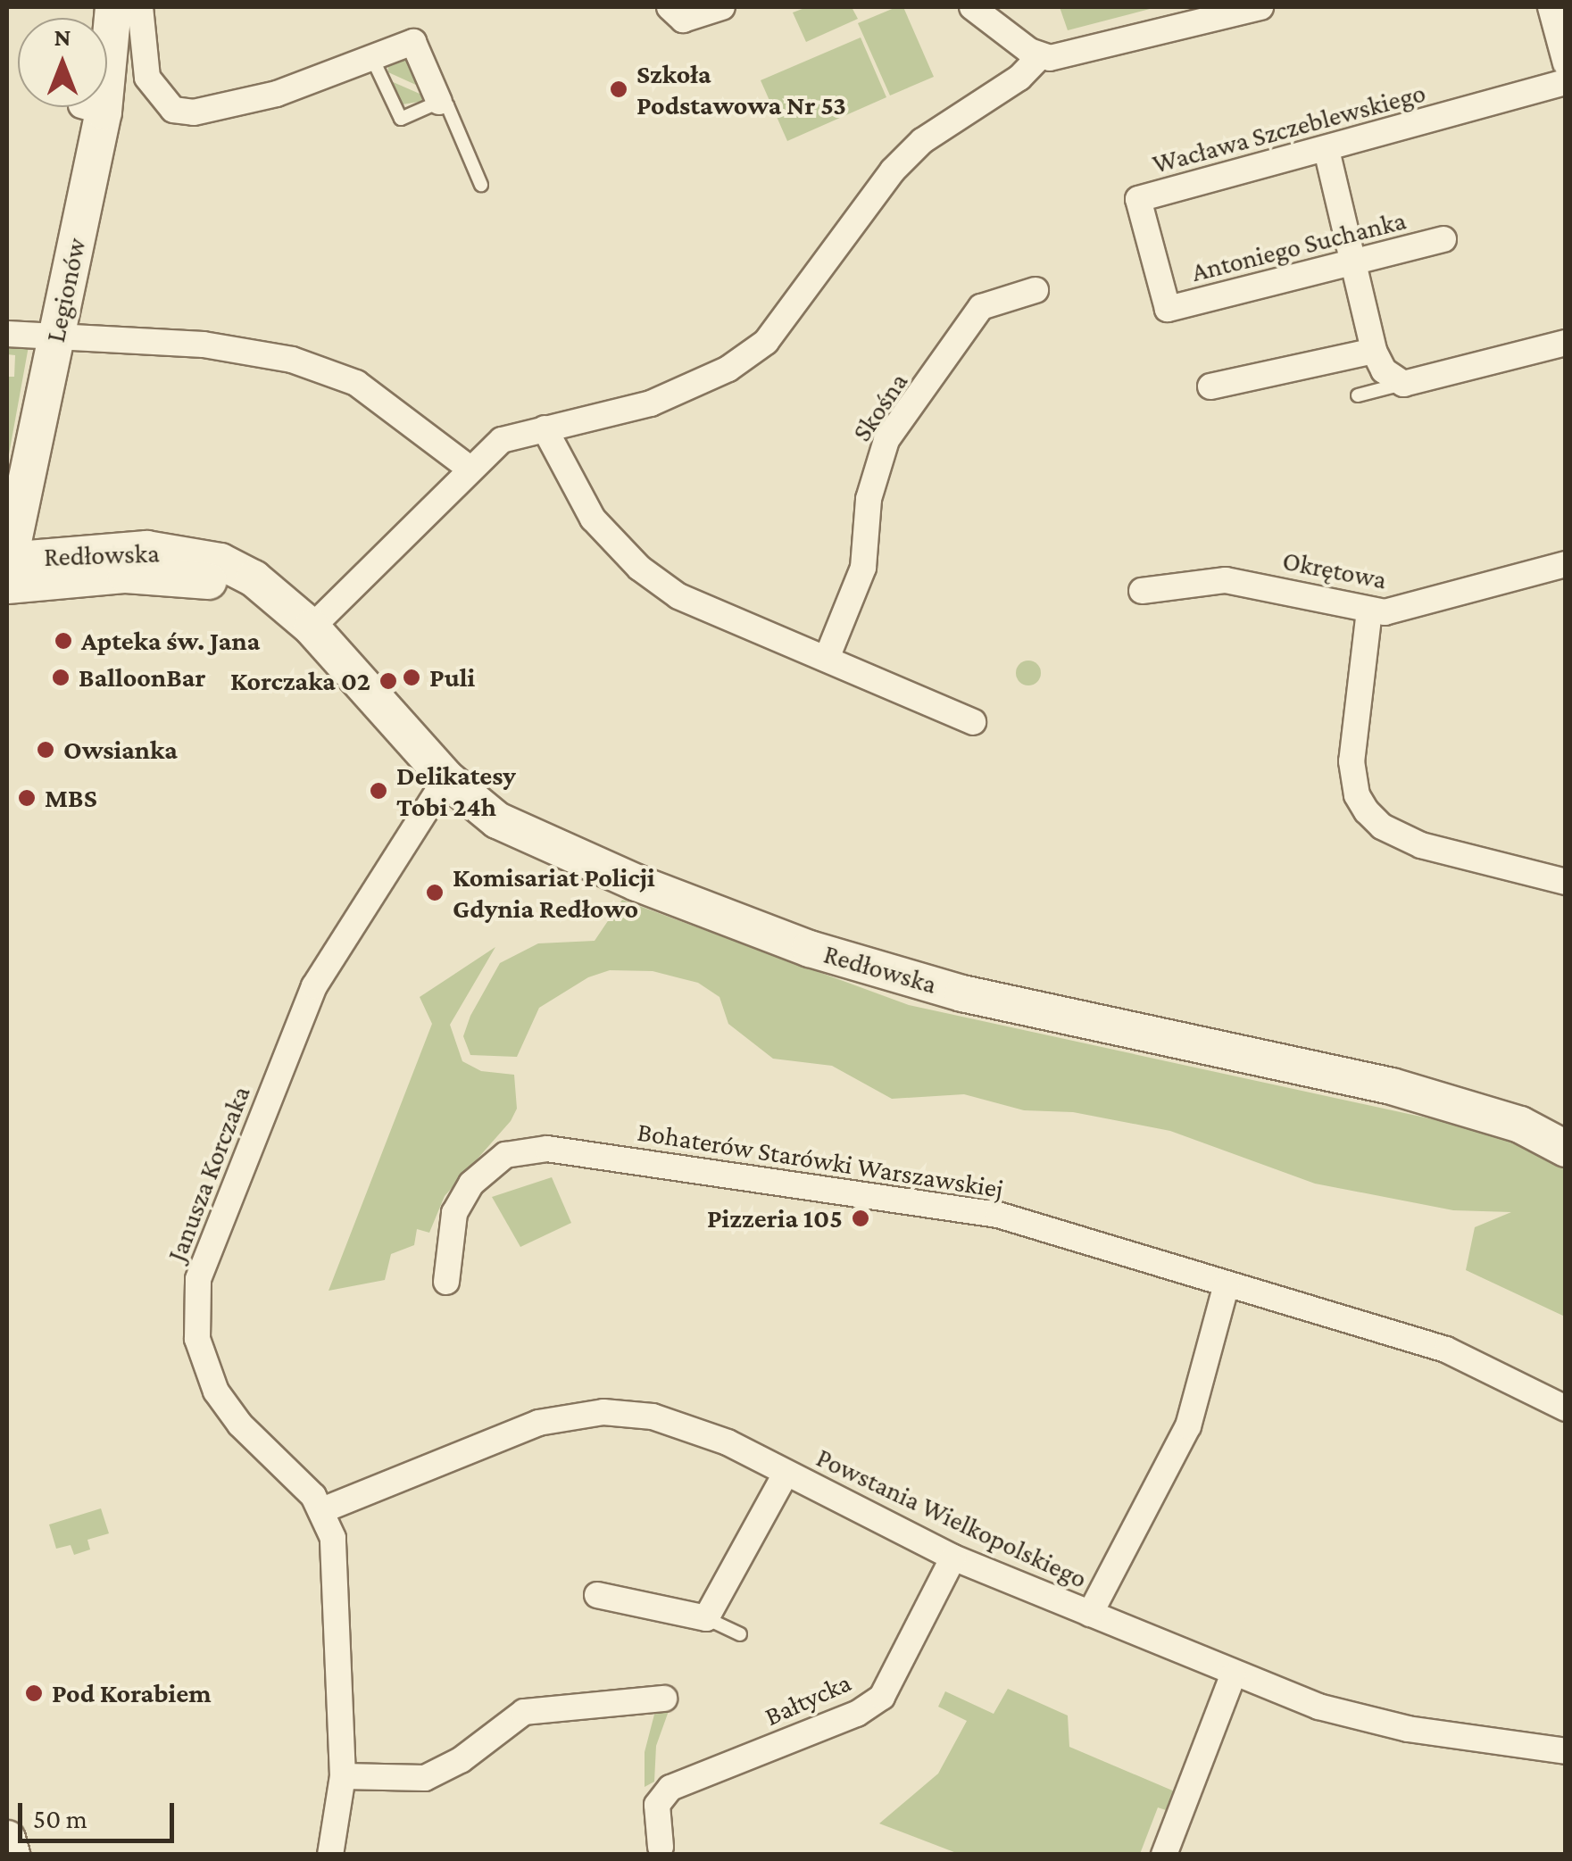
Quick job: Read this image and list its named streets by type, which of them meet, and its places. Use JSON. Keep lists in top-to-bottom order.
{
  "streets": {
    "street": [
      "Wacława Szczeblewskiego",
      "Antoniego Suchanka",
      "Legionów",
      "Skośna",
      "Redłowska",
      "Okrętowa",
      "Bohaterów Starówki Warszawskiej",
      "Janusza Korczaka",
      "Powstania Wielkopolskiego",
      "Bałtycka"
    ]
  },
  "crossings": [
    ["Wacława Szczeblewskiego", "Antoniego Suchanka"],
    ["Legionów", "Redłowska"],
    ["Redłowska", "Janusza Korczaka"],
    ["Janusza Korczaka", "Powstania Wielkopolskiego"],
    ["Powstania Wielkopolskiego", "Bałtycka"]
  ],
  "places": [
    "Szkoła Podstawowa Nr 53",
    "Apteka św. Jana",
    "BalloonBar",
    "Puli",
    "Korczaka 02",
    "Owsianka",
    "Delikatesy Tobi 24h",
    "MBS",
    "Komisariat Policji Gdynia Redłowo",
    "Pizzeria 105",
    "Pod Korabiem"
  ],
  "scale_bar": "50 m",
  "north": "top"
}
